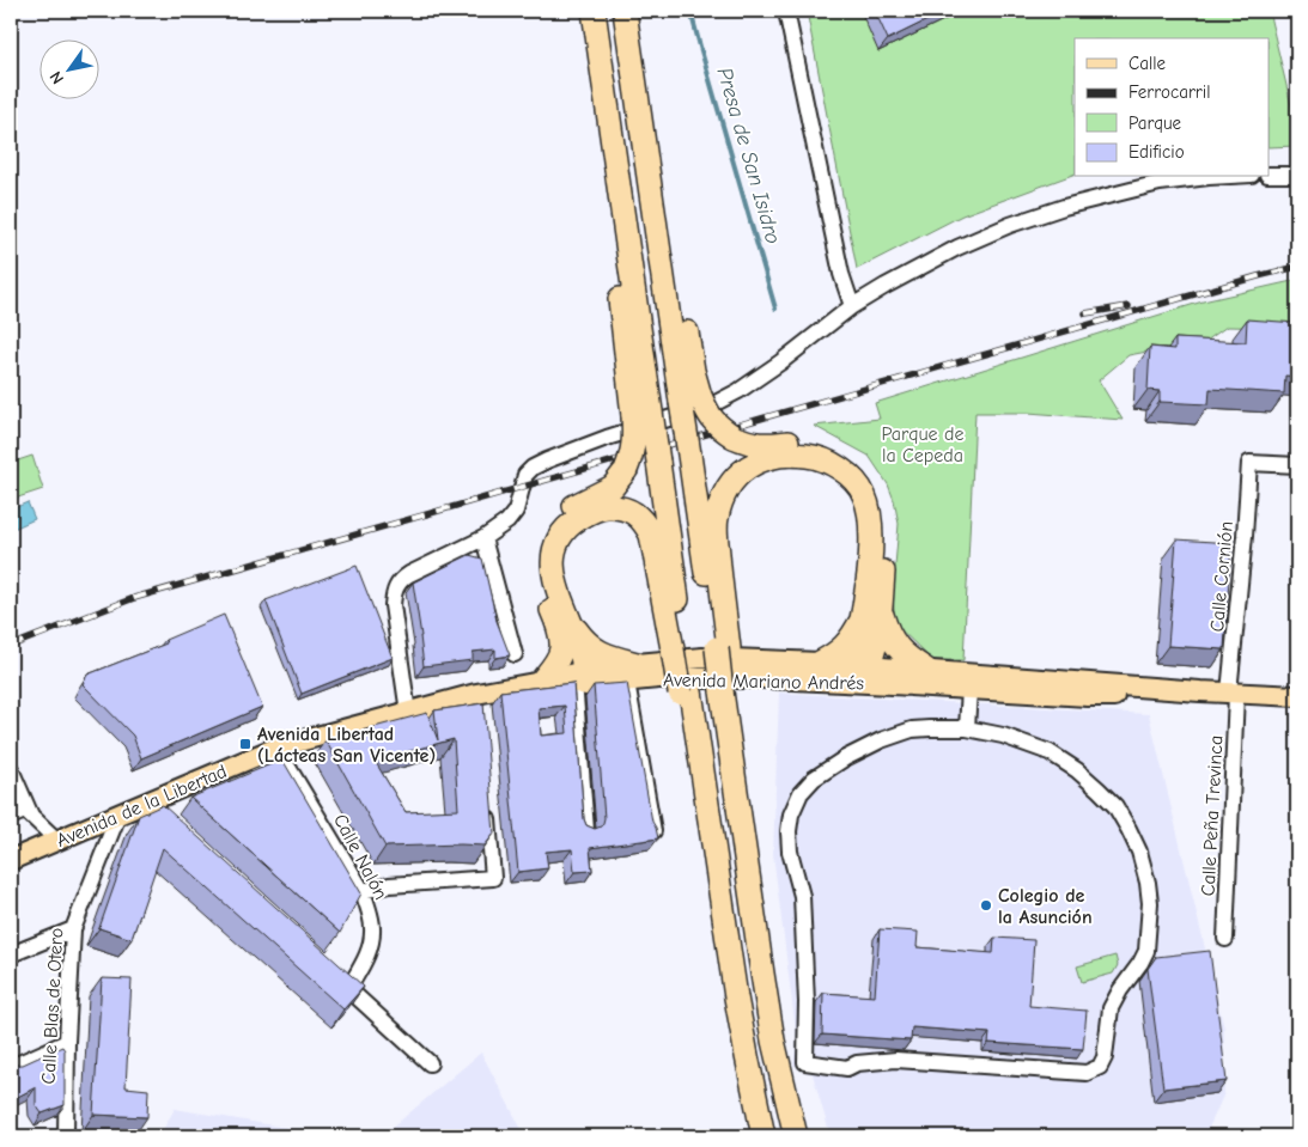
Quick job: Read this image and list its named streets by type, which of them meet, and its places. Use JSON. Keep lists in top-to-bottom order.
{
  "streets": {
    "main road": ["Avenida Mariano Andrés", "Avenida de la Libertad"],
    "street": [
      "Calle Cornión",
      "Calle Peña Trevinca",
      "Calle Nalón",
      "Calle Blas de Otero"
    ]
  },
  "crossings": [
    ["Calle Cornión", "Avenida Mariano Andrés"],
    ["Calle Cornión", "Calle Peña Trevinca"],
    ["Avenida Mariano Andrés", "Avenida de la Libertad"],
    ["Avenida Mariano Andrés", "Calle Peña Trevinca"],
    ["Avenida de la Libertad", "Calle Nalón"],
    ["Avenida de la Libertad", "Calle Blas de Otero"]
  ],
  "water": ["Presa de San Isidro"],
  "parks": ["Parque de la Cepeda"],
  "places": {
    "transit": ["Avenida Libertad (Lácteas San Vicente)"],
    "other": ["Colegio de la Asunción"]
  },
  "legend": [
    "Calle",
    "Ferrocarril",
    "Parque",
    "Edificio"
  ],
  "north": "bottom left"
}
